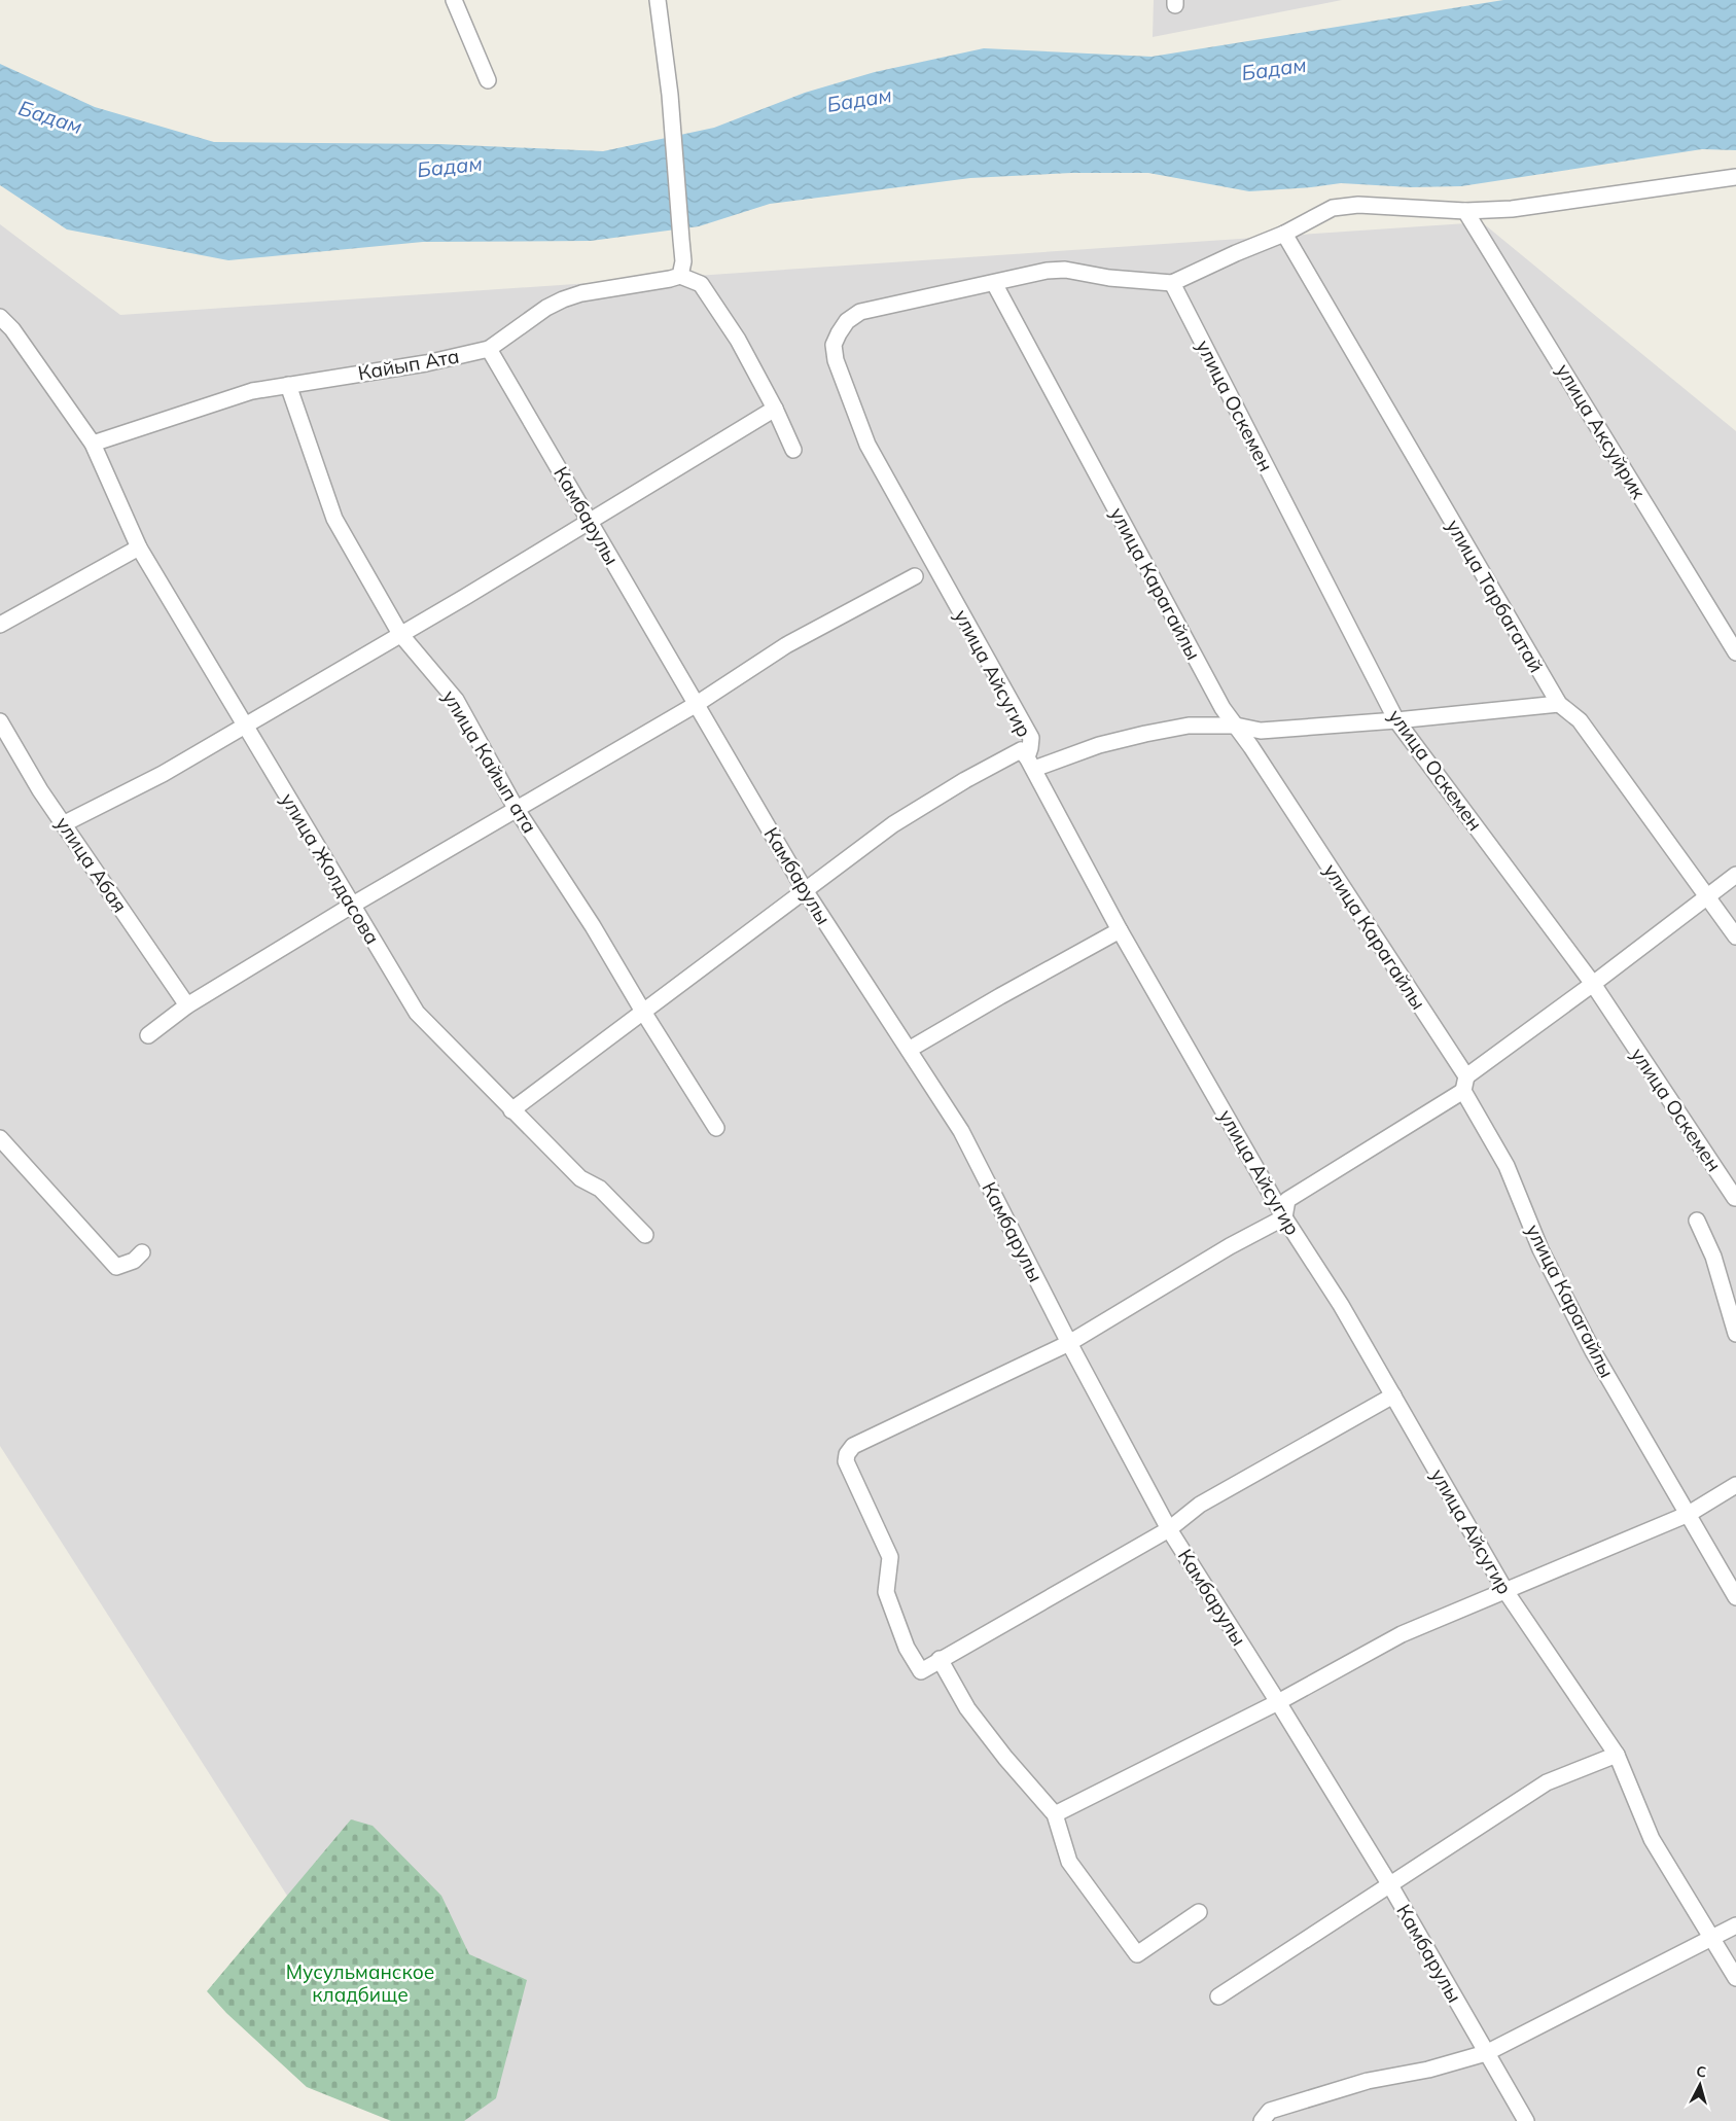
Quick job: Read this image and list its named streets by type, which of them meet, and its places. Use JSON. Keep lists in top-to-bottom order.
{
  "streets": {
    "street": [
      "Кайып Ата",
      "улица Оскемен",
      "улица Аксуйрик",
      "Камбарулы",
      "улица Карагайлы",
      "улица Тарбагатай",
      "улица Айсугир",
      "улица Кайып ата",
      "улица Абая",
      "улица Жолдасова"
    ]
  },
  "crossings": [
    ["Кайып Ата", "Камбарулы"],
    ["Кайып Ата", "улица Кайып ата"],
    ["Кайып Ата", "улица Жолдасова"],
    ["улица Карагайлы", "улица Айсугир"]
  ],
  "water": ["Бадам"],
  "parks": ["Мусульманское кладбище"],
  "north": "top"
}
